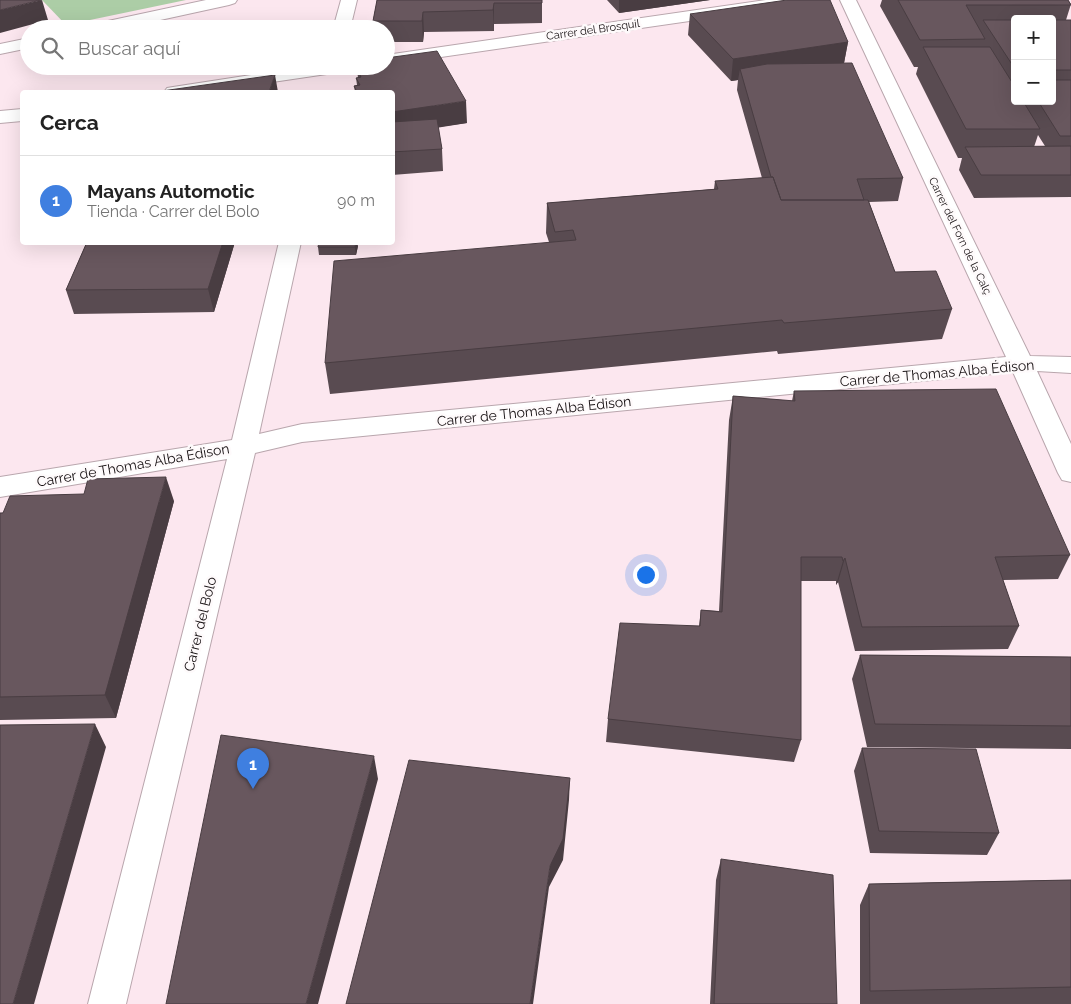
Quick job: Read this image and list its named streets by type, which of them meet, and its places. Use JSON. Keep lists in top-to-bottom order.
{
  "streets": {
    "street": [
      "Carrer del Brosquil",
      "Carrer del Forn de la Calç",
      "Carrer de Thomas Alba Édison",
      "Carrer del Bolo"
    ]
  },
  "crossings": [
    ["Carrer del Forn de la Calç", "Carrer de Thomas Alba Édison"],
    ["Carrer de Thomas Alba Édison", "Carrer del Bolo"]
  ],
  "page": {
    "map_buttons": ["+", "−"],
    "search": "Buscar aquí",
    "heading": "Cerca",
    "list": [
      {
        "mark": "1",
        "name": "Mayans Automotic",
        "note": "Tienda · Carrer del Bolo",
        "value": "90 m"
      }
    ],
    "pins": "1"
  }
}
